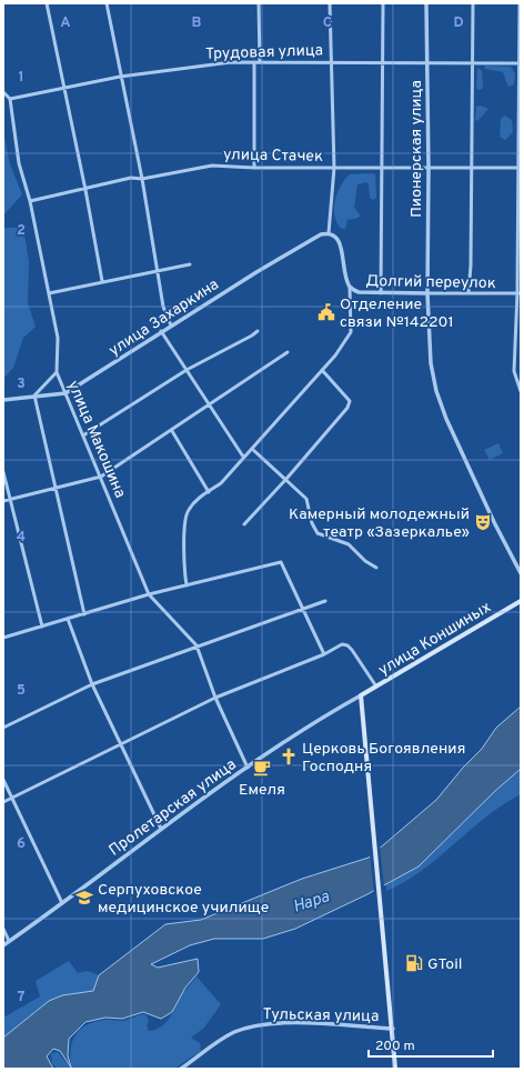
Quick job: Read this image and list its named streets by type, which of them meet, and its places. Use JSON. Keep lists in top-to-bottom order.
{
  "streets": {
    "main road": ["улица Коншиных"],
    "street": [
      "Трудовая улица",
      "Пионерская улица",
      "улица Стачек",
      "Долгий переулок",
      "улица Захаркина",
      "улица Макошина",
      "Пролетарская улица",
      "Тульская улица"
    ]
  },
  "crossings": [
    ["Трудовая улица", "Пионерская улица"],
    ["Трудовая улица", "улица Макошина"],
    ["Пионерская улица", "улица Стачек"],
    ["Пионерская улица", "Долгий переулок"],
    ["улица Стачек", "улица Макошина"],
    ["Долгий переулок", "улица Захаркина"],
    ["улица Захаркина", "улица Макошина"],
    ["улица Макошина", "Пролетарская улица"],
    ["улица Коншиных", "Пролетарская улица"]
  ],
  "water": ["Нара"],
  "places": {
    "public building": ["Отделение связи №142201"],
    "theatre": ["Камерный молодежный театр «Зазеркалье»"],
    "church": ["Церковь Богоявления Господня"],
    "cafe": ["Емеля"],
    "school or university": ["Серпуховское медицинское училище"],
    "fuel station": ["GToil"]
  },
  "scale_bar": "200 m",
  "grid": {
    "columns": [
      "A",
      "B",
      "C",
      "D"
    ],
    "rows": [
      "1",
      "2",
      "3",
      "4",
      "5",
      "6",
      "7"
    ]
  }
}
